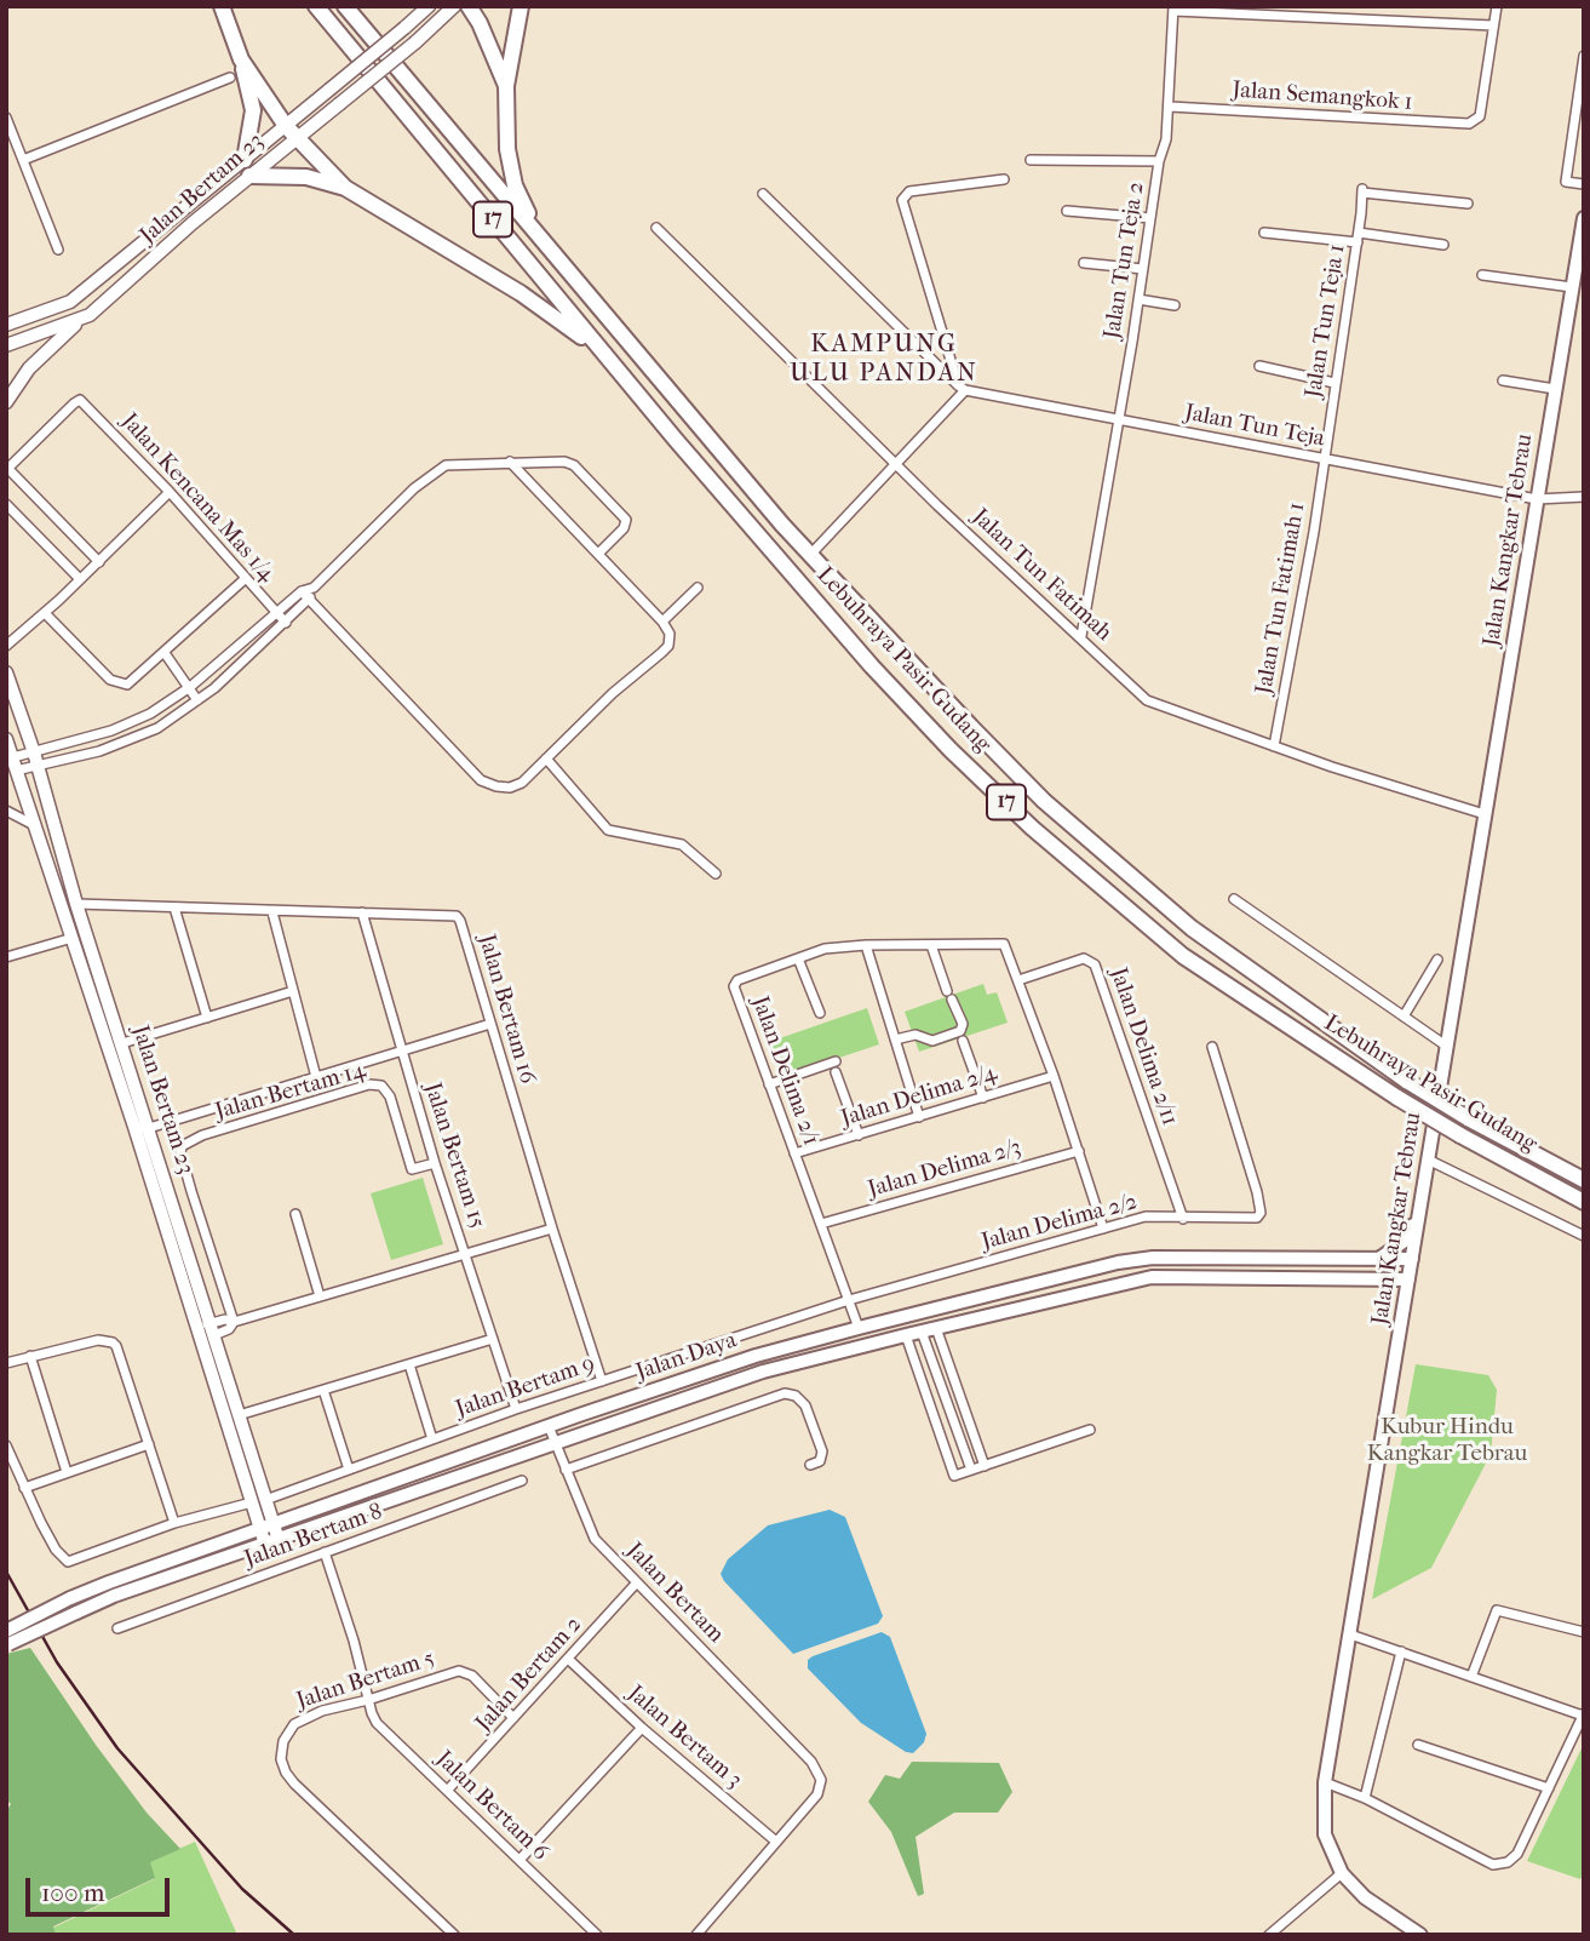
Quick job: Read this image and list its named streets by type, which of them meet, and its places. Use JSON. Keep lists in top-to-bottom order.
{
  "streets": {
    "highway": ["17", "Lebuhraya Pasir Gudang"],
    "main road": ["Jalan Kangkar Tebrau", "Jalan Daya"],
    "street": [
      "Jalan Semangkok 1",
      "Jalan Bertam 23",
      "Jalan Tun Teja 2",
      "Jalan Tun Teja 1",
      "Jalan Tun Teja",
      "Jalan Kencana Mas 1/4",
      "Jalan Tun Fatimah",
      "Jalan Tun Fatimah 1",
      "Jalan Bertam 16",
      "Jalan Delima 2/11",
      "Jalan Delima 2/1",
      "Jalan Bertam 14",
      "Jalan Delima 2/4",
      "Jalan Bertam 15",
      "Jalan Delima 2/3",
      "Jalan Delima 2/2",
      "Jalan Bertam 9",
      "Jalan Bertam 8",
      "Jalan Bertam",
      "Jalan Bertam 2",
      "Jalan Bertam 5",
      "Jalan Bertam 3",
      "Jalan Bertam 6"
    ]
  },
  "crossings": [
    ["Jalan Semangkok 1", "Jalan Tun Teja 2"],
    ["Jalan Bertam 23", "Jalan Bertam 16"],
    ["Jalan Bertam 23", "Jalan Daya"],
    ["Jalan Bertam 23", "Jalan Bertam 9"],
    ["Jalan Tun Teja 2", "Jalan Tun Teja"],
    ["Jalan Tun Teja 2", "Jalan Tun Fatimah"],
    ["Jalan Tun Teja 1", "Jalan Tun Teja"],
    ["Jalan Tun Teja 1", "Jalan Tun Fatimah 1"],
    ["Jalan Tun Teja", "Jalan Kangkar Tebrau"],
    ["Jalan Tun Teja", "Jalan Tun Fatimah 1"],
    ["Jalan Kangkar Tebrau", "Jalan Tun Fatimah"],
    ["Jalan Kangkar Tebrau", "Jalan Daya"],
    ["Jalan Tun Fatimah", "Jalan Tun Fatimah 1"],
    ["Jalan Bertam 16", "Jalan Bertam 15"],
    ["Jalan Bertam 16", "Jalan Bertam 9"],
    ["Jalan Delima 2/11", "Jalan Delima 2/1"],
    ["Jalan Delima 2/11", "Jalan Delima 2/2"],
    ["Jalan Delima 2/1", "Jalan Delima 2/4"],
    ["Jalan Delima 2/1", "Jalan Delima 2/3"],
    ["Jalan Delima 2/1", "Jalan Delima 2/2"],
    ["Jalan Delima 2/1", "Jalan Daya"],
    ["Jalan Delima 2/1", "Jalan Bertam 9"],
    ["Jalan Bertam 14", "Jalan Bertam 15"],
    ["Jalan Bertam 15", "Jalan Bertam 9"],
    ["Jalan Delima 2/2", "Jalan Bertam 9"],
    ["Jalan Daya", "Jalan Bertam"],
    ["Jalan Bertam 8", "Jalan Bertam 6"],
    ["Jalan Bertam", "Jalan Bertam 2"],
    ["Jalan Bertam", "Jalan Bertam 3"],
    ["Jalan Bertam 2", "Jalan Bertam 5"],
    ["Jalan Bertam 2", "Jalan Bertam 3"],
    ["Jalan Bertam 2", "Jalan Bertam 6"],
    ["Jalan Bertam 5", "Jalan Bertam 6"]
  ],
  "districts": ["KAMPUNG ULU PANDAN"],
  "parks": ["Kubur Hindu Kangkar Tebrau"],
  "scale_bar": "100 m"
}
